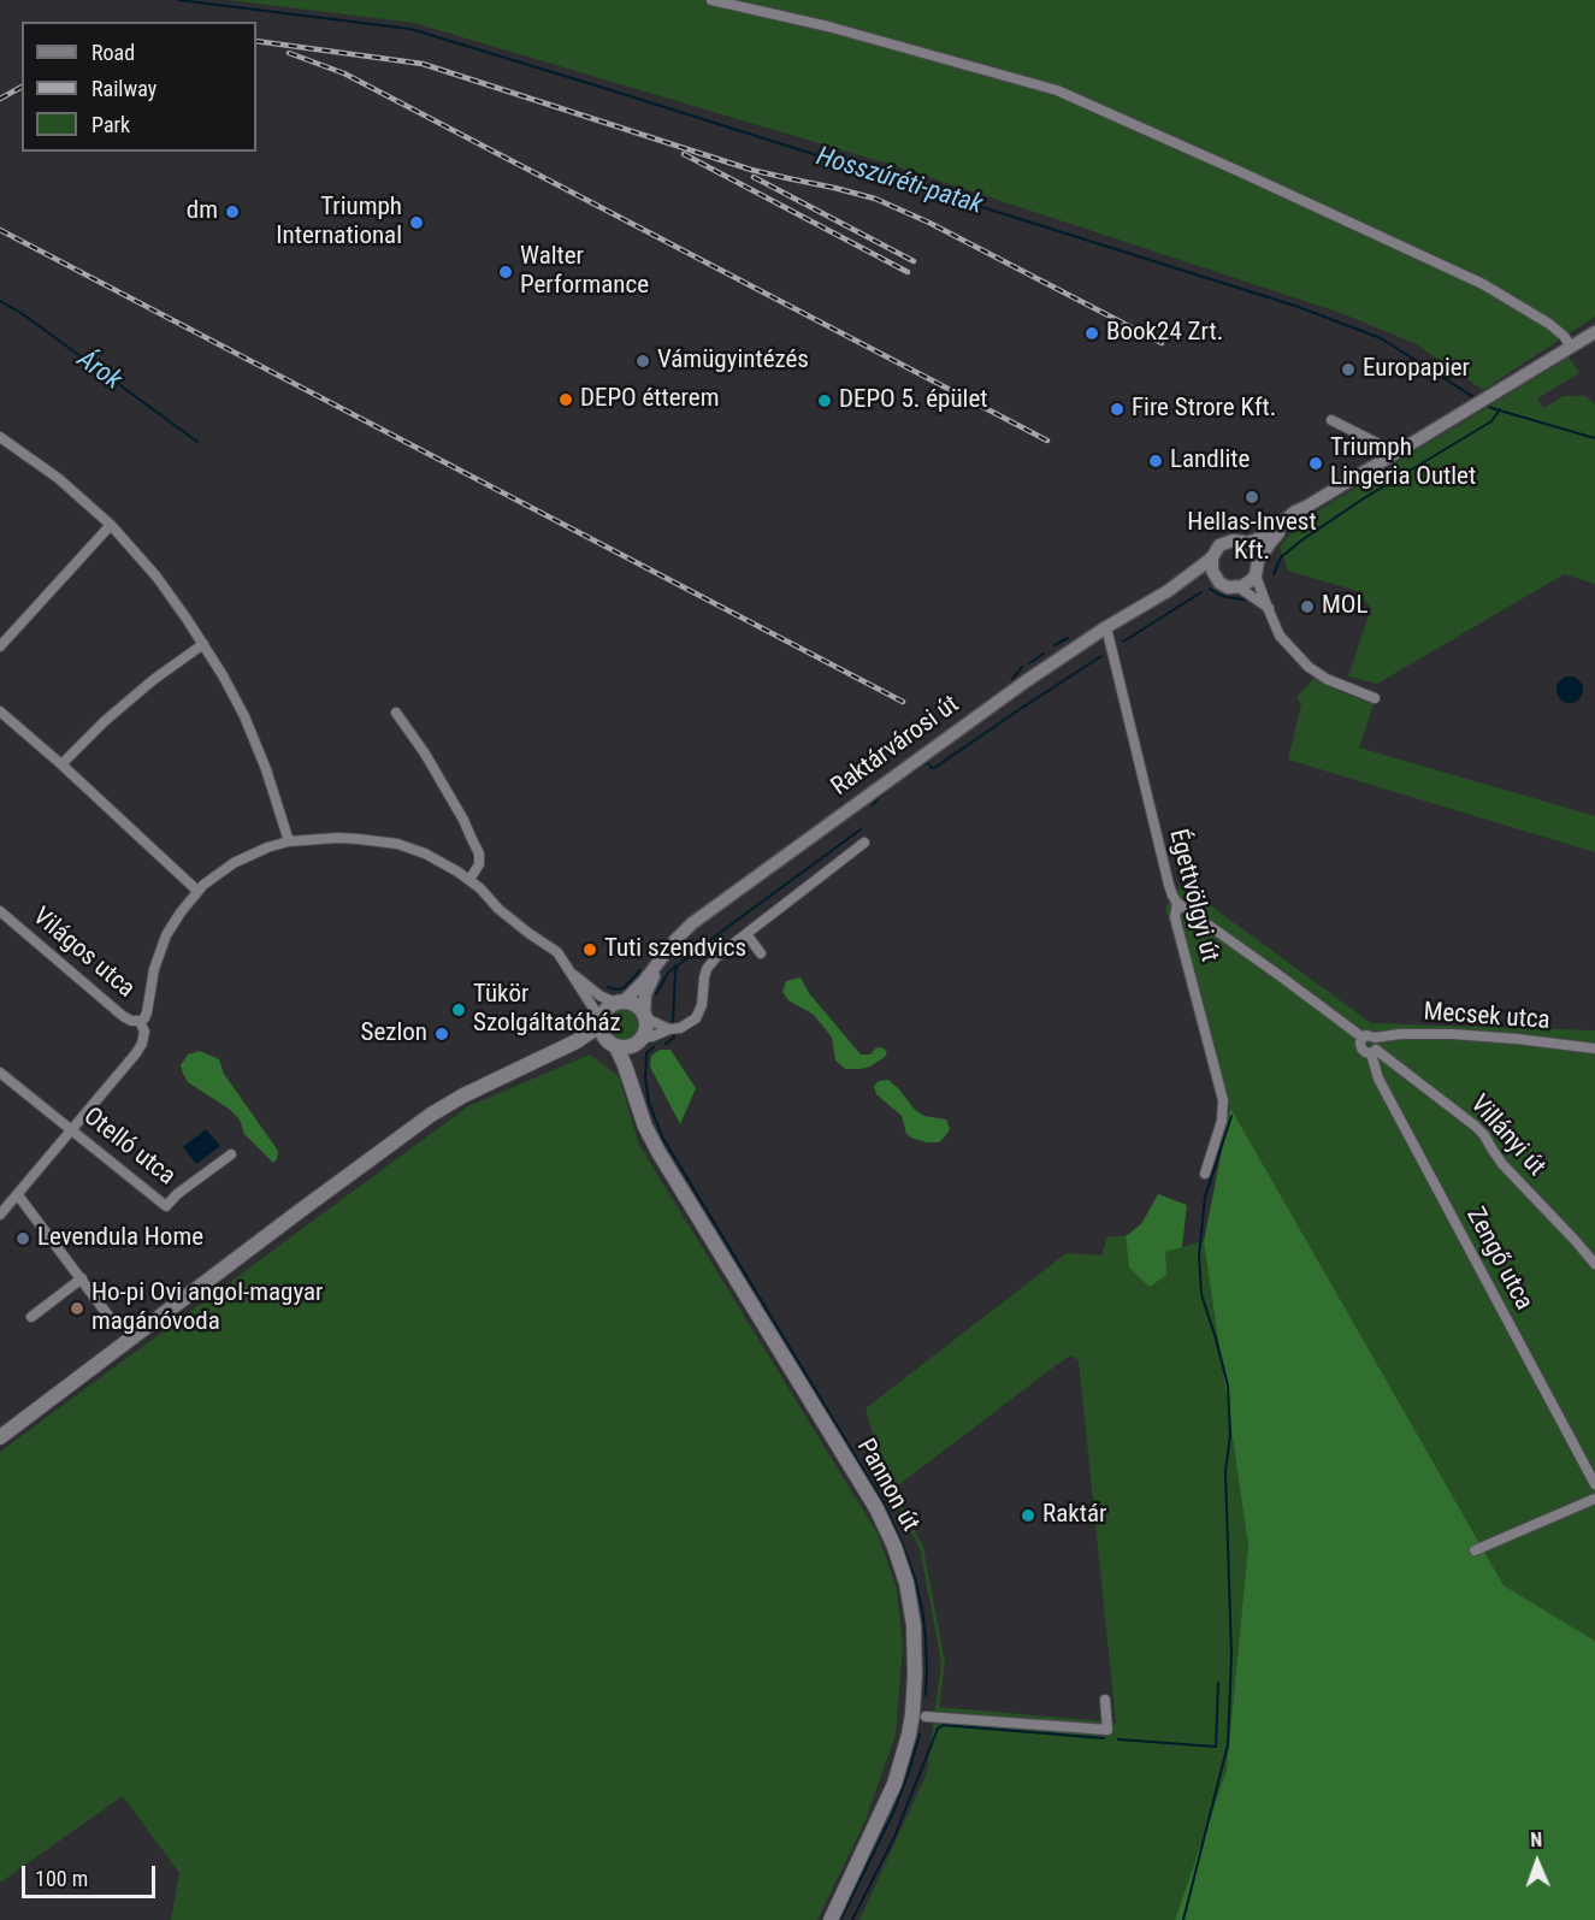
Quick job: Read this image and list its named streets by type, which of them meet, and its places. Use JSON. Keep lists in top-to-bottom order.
{
  "streets": {
    "main road": ["Raktárvárosi út", "Pannon út"],
    "street": [
      "Égettvölgyi út",
      "Világos utca",
      "Mecsek utca",
      "Villányi út",
      "Otelló utca",
      "Zengő utca"
    ]
  },
  "crossings": [
    ["Raktárvárosi út", "Égettvölgyi út"],
    ["Raktárvárosi út", "Pannon út"],
    ["Mecsek utca", "Villányi út"],
    ["Mecsek utca", "Zengő utca"],
    ["Villányi út", "Zengő utca"]
  ],
  "water": ["Hosszúréti-patak", "Árok"],
  "places": [
    "dm",
    "Triumph International",
    "Walter Performance",
    "Book24 Zrt.",
    "Vámügyintézés",
    "Europapier",
    "DEPO étterem",
    "DEPO 5. épület",
    "Fire Strore Kft.",
    "Landlite",
    "Triumph Lingeria Outlet",
    "Hellas-Invest Kft.",
    "MOL",
    "Tuti szendvics",
    "Tükör Szolgáltatóház",
    "Sezlon",
    "Levendula Home",
    "Ho-pi Ovi angol-magyar magánóvoda",
    "Raktár"
  ],
  "legend": ["Road", "Railway", "Park"],
  "scale_bar": "100 m",
  "north": "top"
}
